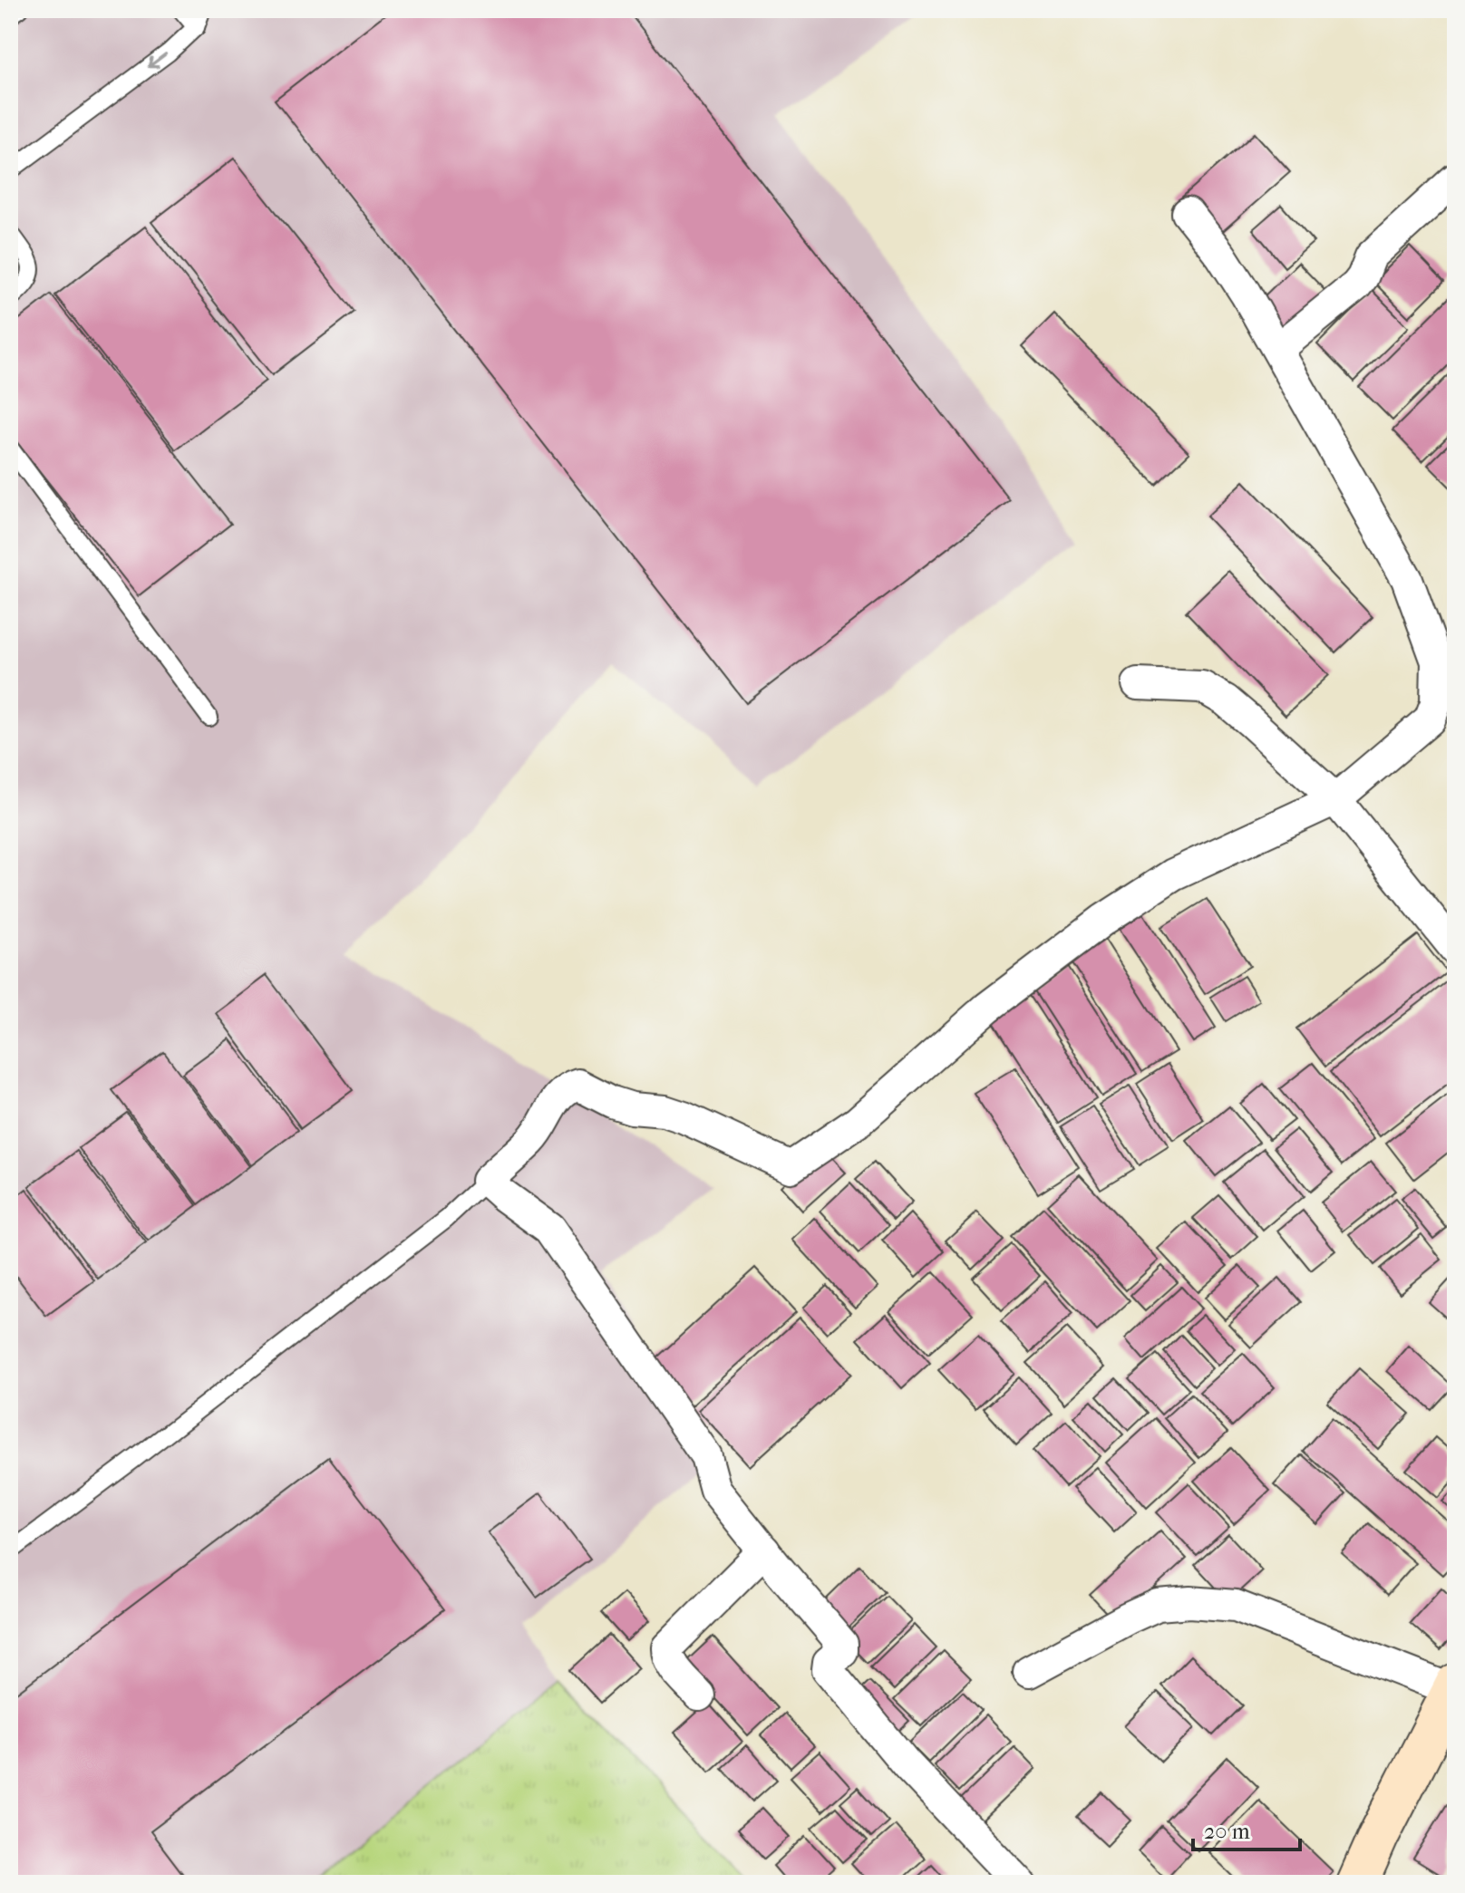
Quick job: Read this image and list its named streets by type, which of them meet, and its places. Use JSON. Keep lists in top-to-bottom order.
{
  "scale_bar": "20 m"
}
